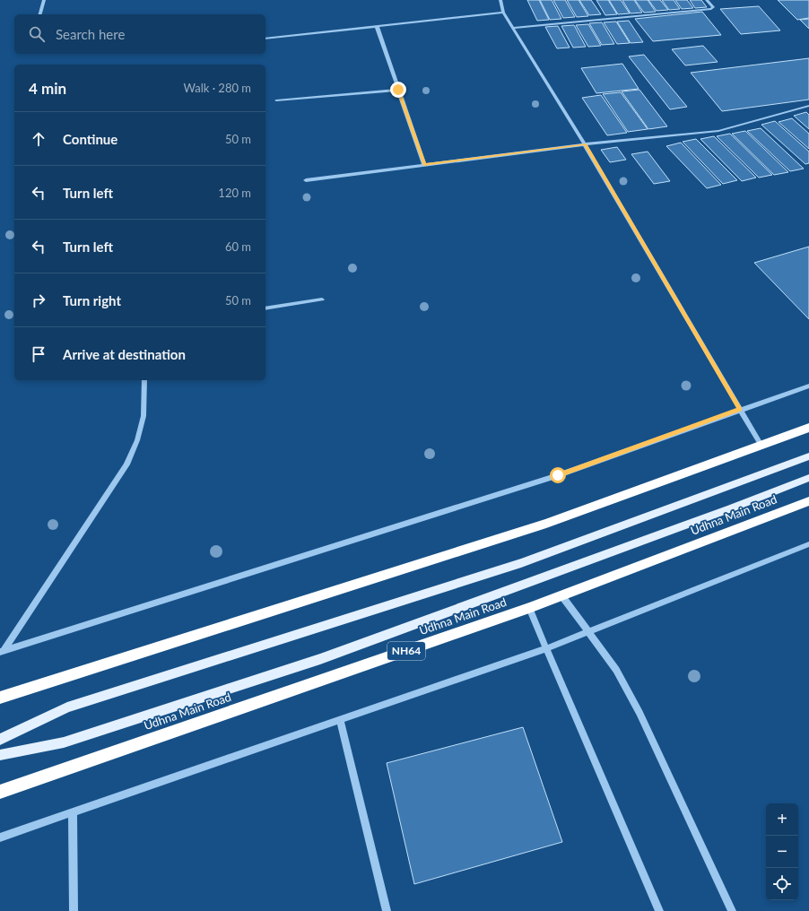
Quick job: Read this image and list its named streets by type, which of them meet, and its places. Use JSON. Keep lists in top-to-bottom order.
{
  "streets": {
    "highway": ["Udhna Main Road", "NH64"]
  },
  "page": {
    "search": "Search here",
    "heading": ["4 min", "Walk · 280 m"],
    "list": [
      ["Continue", "50 m"],
      ["Turn left", "120 m"],
      ["Turn left", "60 m"],
      ["Turn right", "50 m"],
      "Arrive at destination"
    ],
    "map_buttons": ["+", "−"]
  }
}
